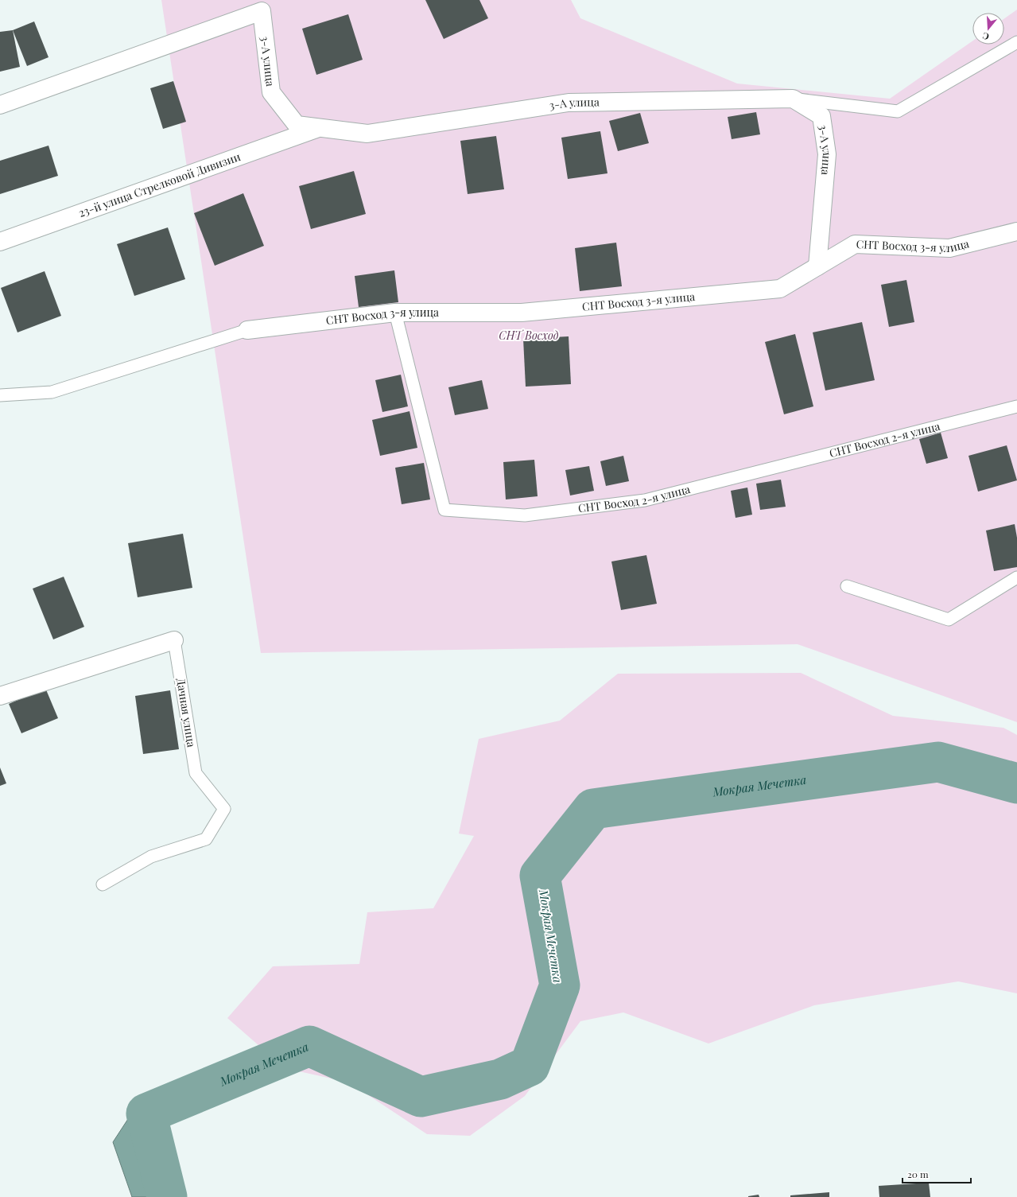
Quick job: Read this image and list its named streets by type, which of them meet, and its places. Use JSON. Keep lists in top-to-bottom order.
{
  "streets": {
    "street": [
      "3-А улица",
      "23-й улица Стрелковой Дивизии",
      "СНТ Восход 3-я улица",
      "Дачная улица"
    ],
    "lane": ["СНТ Восход 2-я улица"]
  },
  "crossings": [
    ["3-А улица", "23-й улица Стрелковой Дивизии"],
    ["3-А улица", "СНТ Восход 3-я улица"],
    ["СНТ Восход 3-я улица", "СНТ Восход 2-я улица"]
  ],
  "water": ["Мокрая Мечетка"],
  "parks": ["СНТ Восход"],
  "scale_bar": "20 m",
  "north": "bottom"
}
